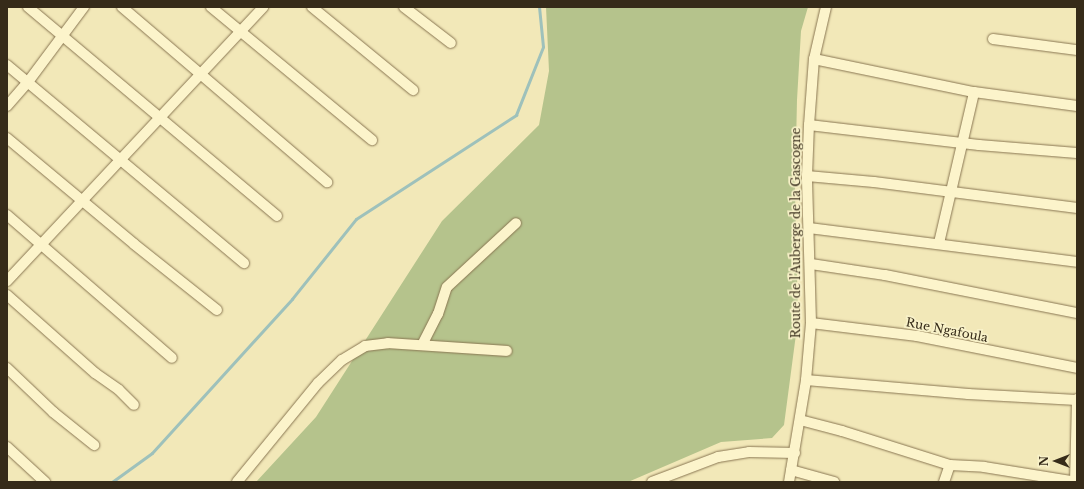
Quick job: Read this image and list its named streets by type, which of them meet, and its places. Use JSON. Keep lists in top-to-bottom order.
{
  "streets": {
    "street": ["Route de l'Auberge de la Gascogne", "Rue Ngafoula"]
  },
  "crossings": [
    ["Route de l'Auberge de la Gascogne", "Rue Ngafoula"]
  ],
  "north": "left"
}
